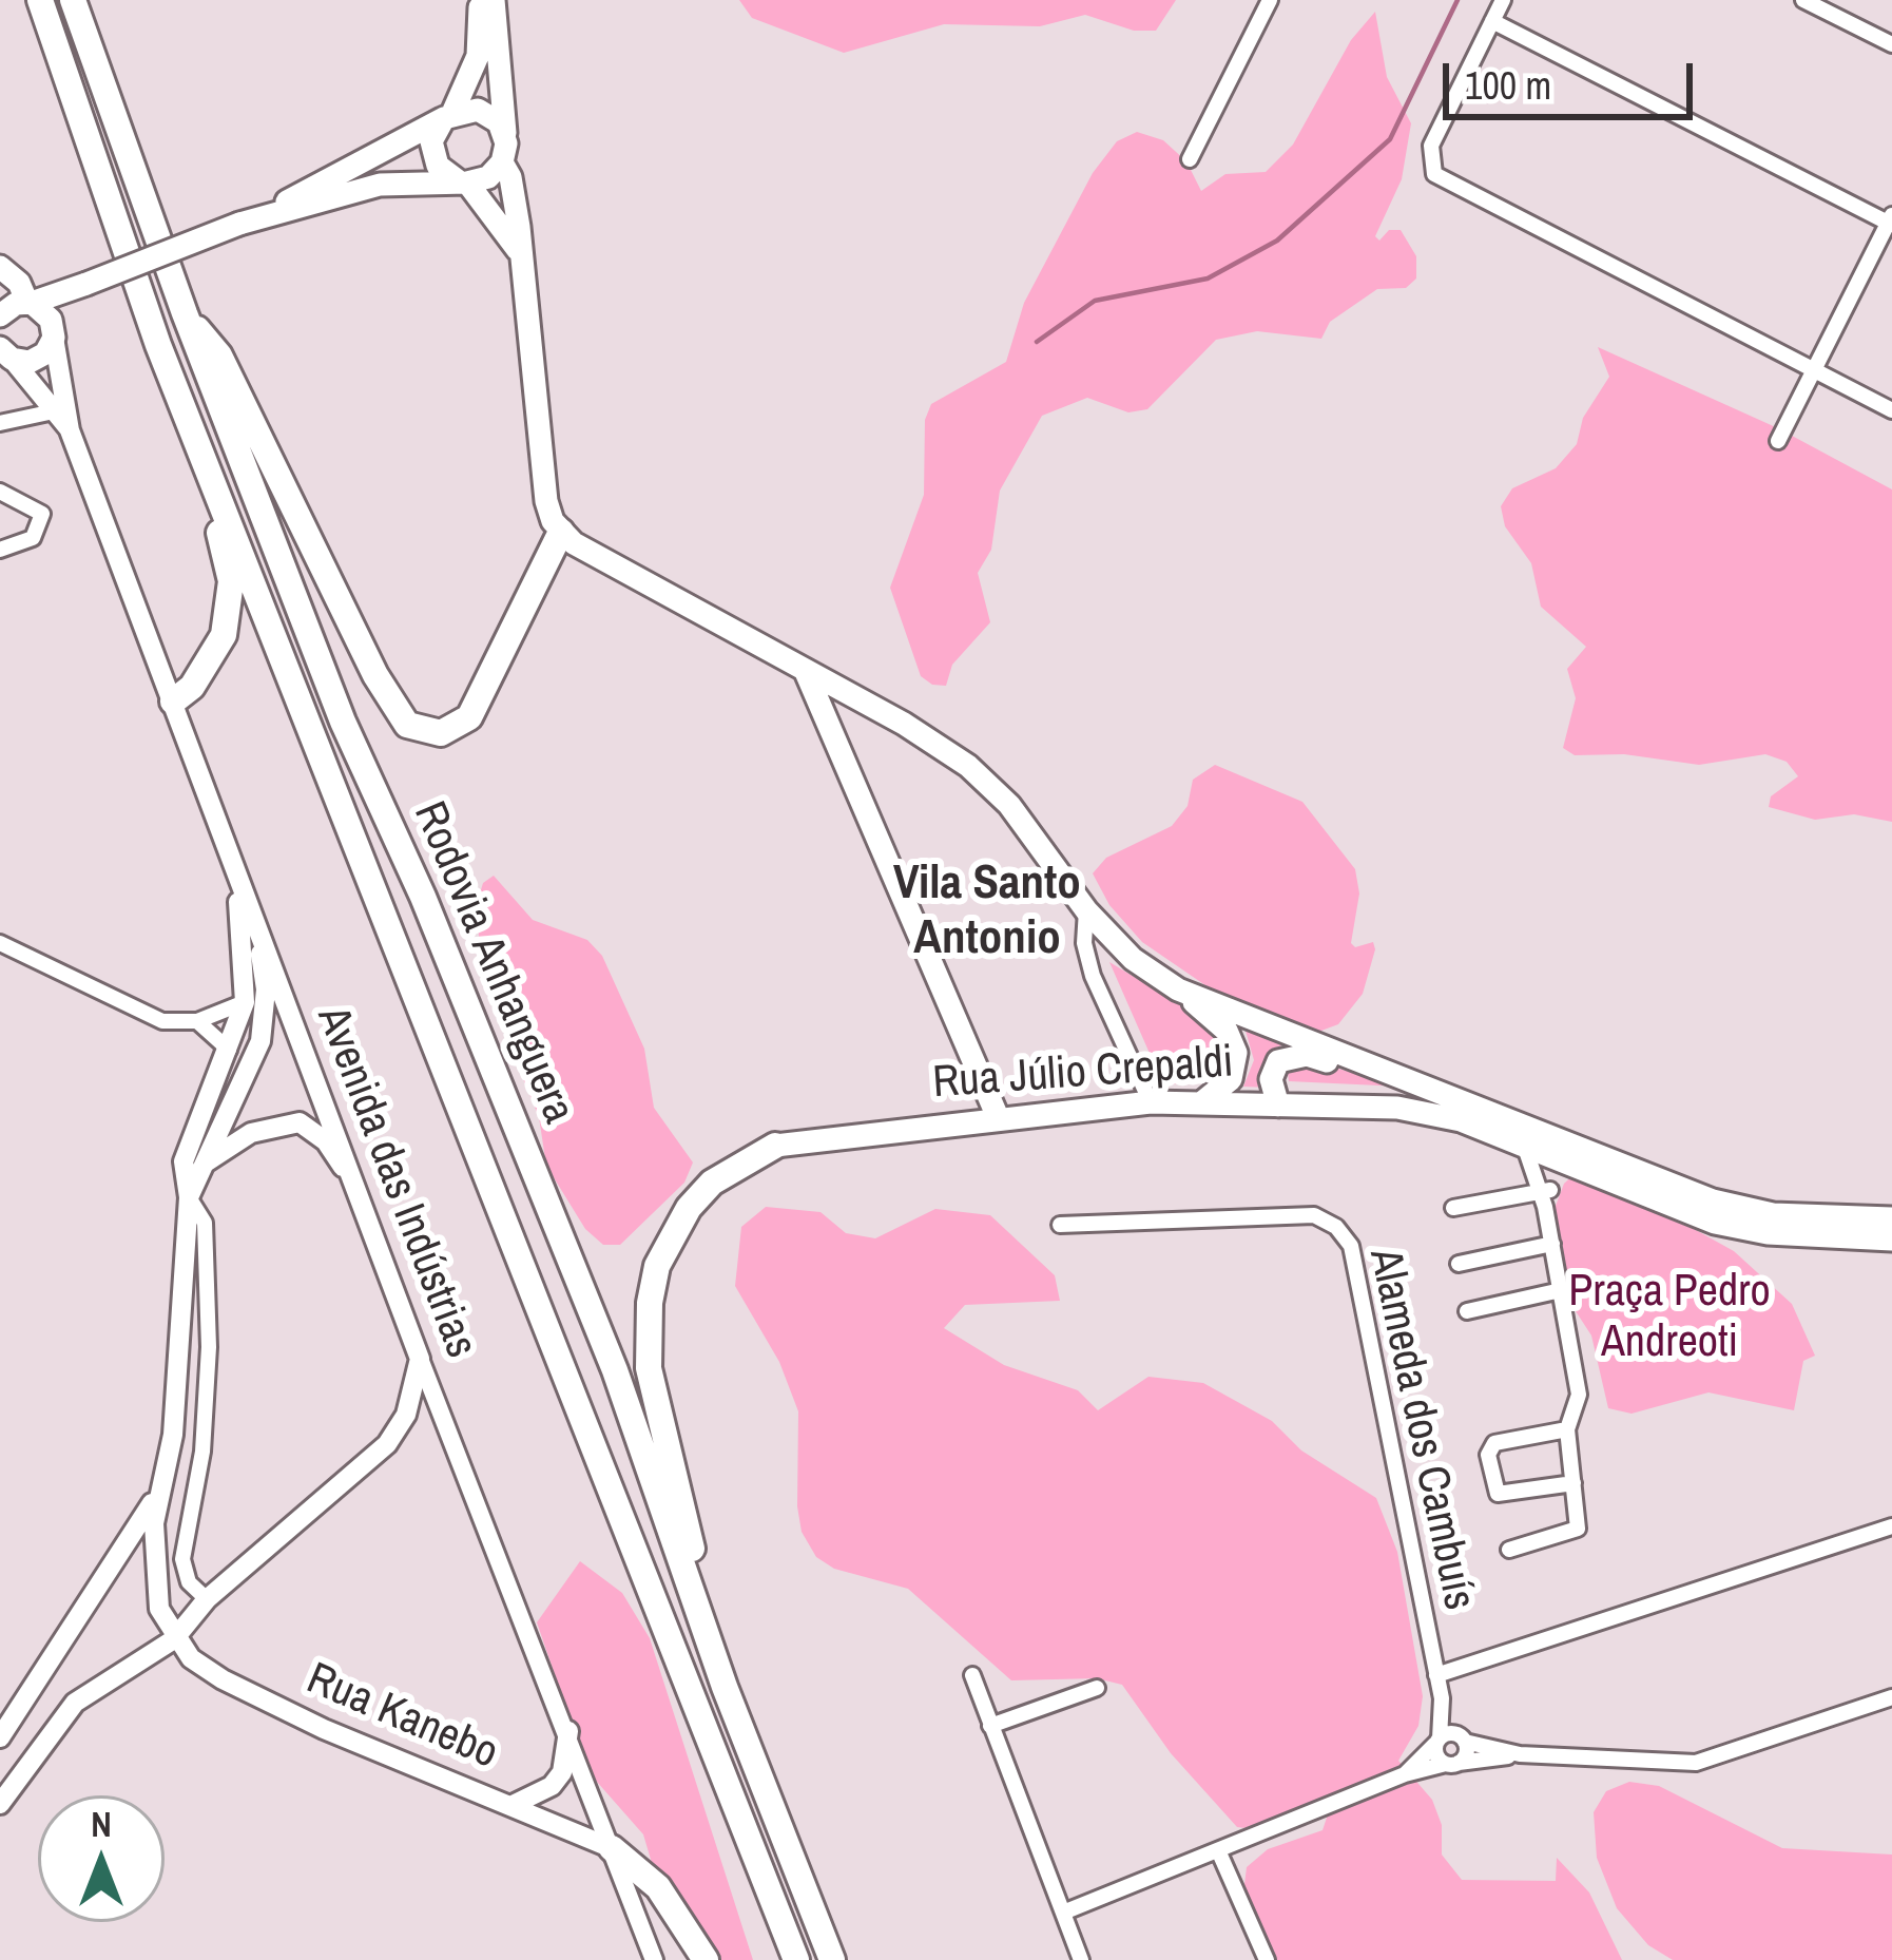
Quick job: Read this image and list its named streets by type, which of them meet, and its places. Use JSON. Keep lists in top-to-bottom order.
{
  "streets": {
    "highway": ["Rodovia Anhanguera"],
    "main road": ["Rua Júlio Crepaldi", "Avenida das Indústrias", "Rua Kanebo"],
    "street": ["Alameda dos Cambuís"]
  },
  "crossings": [
    ["Avenida das Indústrias", "Rua Kanebo"]
  ],
  "districts": ["Vila Santo Antonio"],
  "parks": ["Praça Pedro Andreoti"],
  "scale_bar": "100 m",
  "north": "top"
}
